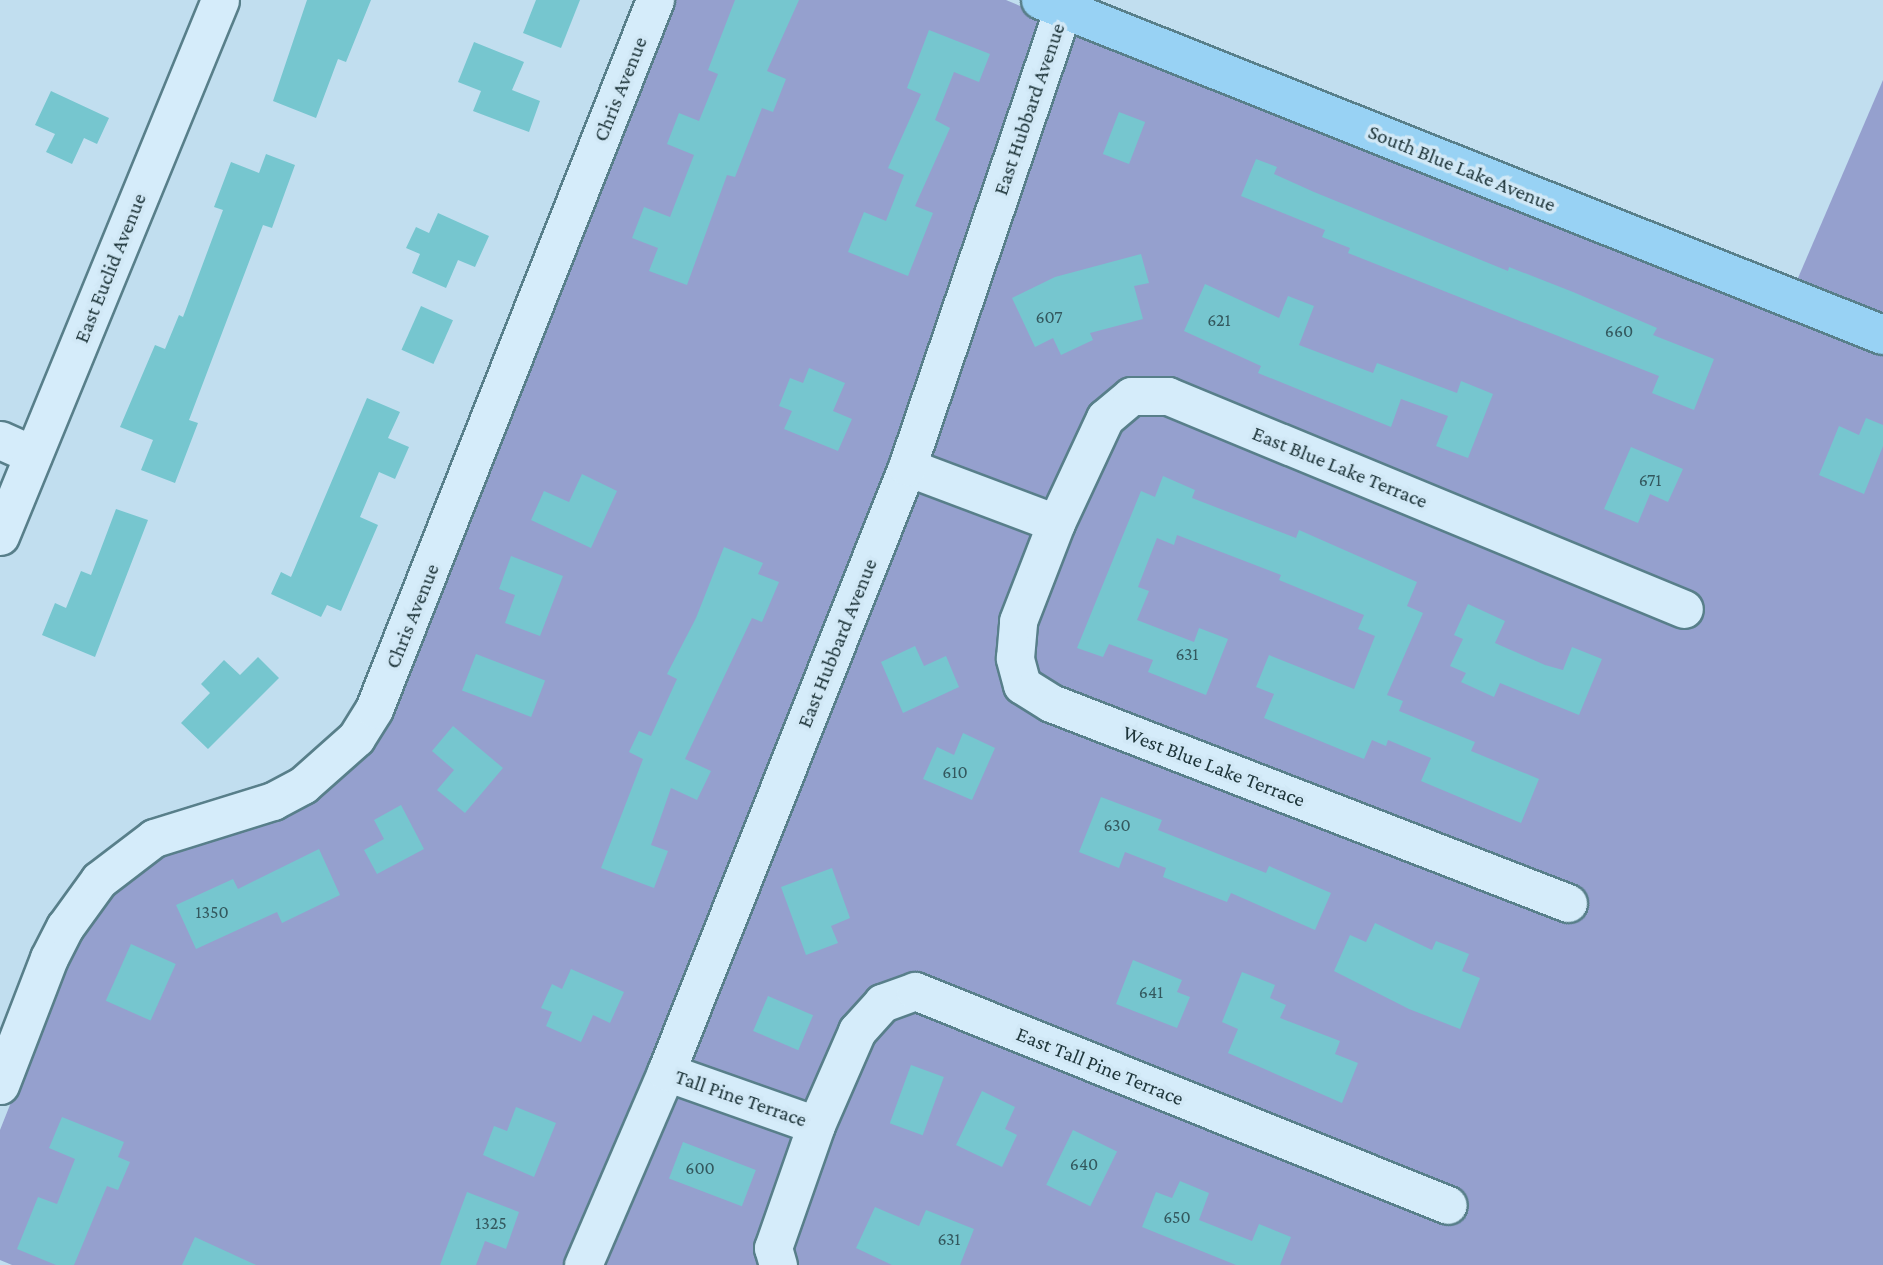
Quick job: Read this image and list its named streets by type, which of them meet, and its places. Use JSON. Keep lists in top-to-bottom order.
{
  "streets": {
    "main road": ["South Blue Lake Avenue"],
    "street": [
      "Chris Avenue",
      "East Hubbard Avenue",
      "East Euclid Avenue",
      "East Blue Lake Terrace",
      "West Blue Lake Terrace",
      "East Tall Pine Terrace",
      "Tall Pine Terrace"
    ]
  },
  "crossings": [
    ["East Hubbard Avenue", "South Blue Lake Avenue"],
    ["East Hubbard Avenue", "Tall Pine Terrace"],
    ["East Blue Lake Terrace", "West Blue Lake Terrace"],
    ["East Tall Pine Terrace", "Tall Pine Terrace"]
  ],
  "house_numbers": [
    "607",
    "621",
    "660",
    "671",
    "631",
    "610",
    "630",
    "1350",
    "641",
    "640",
    "600",
    "650",
    "1325",
    "631"
  ]
}
